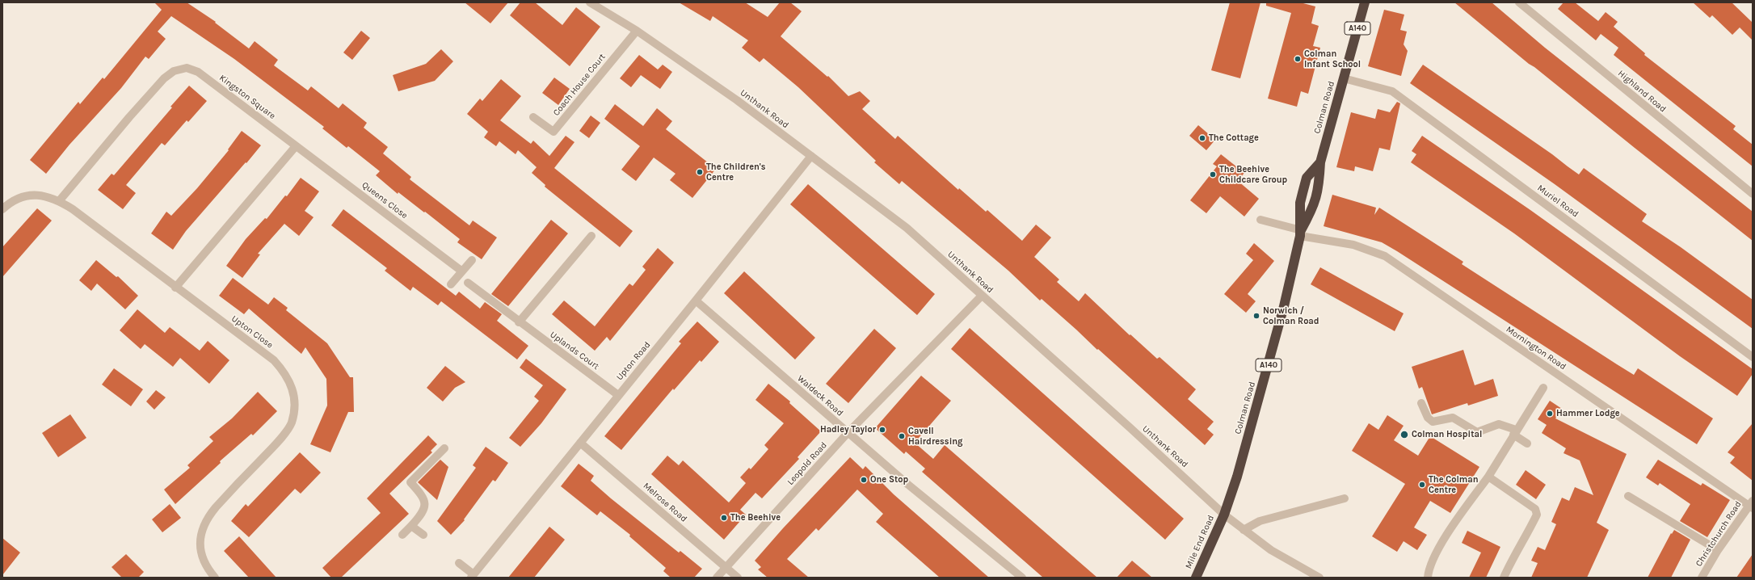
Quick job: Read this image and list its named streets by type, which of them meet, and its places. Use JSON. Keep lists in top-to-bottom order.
{
  "streets": {
    "highway": ["A140", "Colman Road", "Mile End Road"],
    "street": [
      "Coach House Court",
      "Highland Road",
      "Kingston Square",
      "Unthank Road",
      "Queens Close",
      "Muriel Road",
      "Upton Close",
      "Mornington Road",
      "Uplands Court",
      "Upton Road",
      "Waldeck Road",
      "Leopold Road",
      "Melrose Road",
      "Christchurch Road"
    ]
  },
  "crossings": [
    ["Coach House Court", "Unthank Road"],
    ["Kingston Square", "Queens Close"],
    ["Kingston Square", "Upton Close"],
    ["Colman Road", "Unthank Road"],
    ["Colman Road", "Muriel Road"],
    ["Colman Road", "Mornington Road"],
    ["Colman Road", "Mile End Road"],
    ["Unthank Road", "Upton Road"],
    ["Unthank Road", "Leopold Road"],
    ["Unthank Road", "Mile End Road"],
    ["Mornington Road", "Christchurch Road"],
    ["Uplands Court", "Upton Road"],
    ["Upton Road", "Waldeck Road"],
    ["Upton Road", "Melrose Road"],
    ["Waldeck Road", "Leopold Road"],
    ["Leopold Road", "Melrose Road"]
  ],
  "places": [
    "Colman Infant School",
    "The Cottage",
    "The Children's Centre",
    "The Beehive Childcare Group",
    "Norwich / Colman Road",
    "Hammer Lodge",
    "Hadley Taylor",
    "Colman Hospital",
    "Cavell Hairdressing",
    "One Stop",
    "The Colman Centre",
    "The Beehive"
  ]
}
